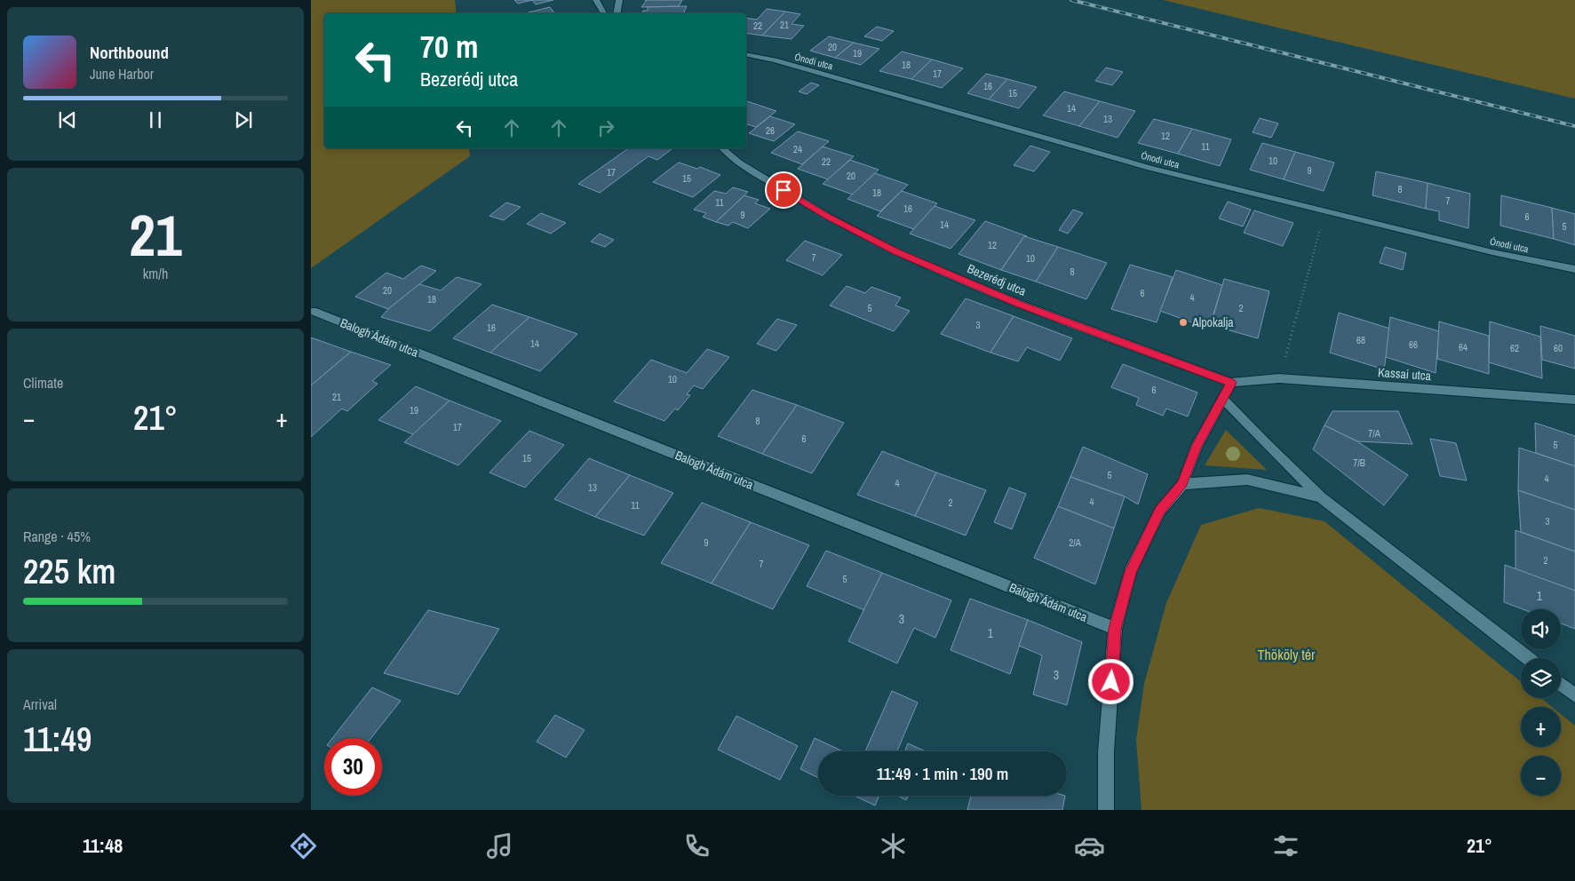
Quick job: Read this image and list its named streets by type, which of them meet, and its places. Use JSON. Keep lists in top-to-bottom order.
{
  "streets": {
    "street": [
      "Ónodi utca",
      "Bezerédj utca",
      "Balogh Ádám utca",
      "Kassai utca"
    ]
  },
  "crossings": [
    ["Bezerédj utca", "Kassai utca"]
  ],
  "parks": ["Thököly tér"],
  "places": ["Alpokalja"],
  "house_numbers": [
    "21",
    "22",
    "20",
    "19",
    "18",
    "17",
    "16",
    "15",
    "14",
    "13",
    "26",
    "12",
    "11",
    "24",
    "10",
    "22",
    "9",
    "17",
    "20",
    "15",
    "8",
    "18",
    "7",
    "11",
    "16",
    "9",
    "6",
    "14",
    "5",
    "12",
    "7",
    "10",
    "8",
    "20",
    "6",
    "4",
    "18",
    "5",
    "2",
    "3",
    "16",
    "68",
    "14",
    "66",
    "64",
    "62",
    "60",
    "10",
    "6",
    "21",
    "19",
    "8",
    "17",
    "7/A",
    "6",
    "5",
    "15",
    "7/B",
    "5",
    "4",
    "4",
    "13",
    "4",
    "2",
    "11",
    "3",
    "9",
    "2/A",
    "2",
    "7",
    "5",
    "1",
    "3",
    "1",
    "3"
  ],
  "page": {
    "turn": ["70 m", "Bezerédj utca"],
    "song": ["Northbound", "June Harbor"],
    "tile": [
      ["21", "km/h"],
      "Climate",
      ["Range · 45%", "225 km"],
      ["Arrival", "11:49"]
    ],
    "heat": ["−", "21°", "+"],
    "map_buttons": ["+", "−"],
    "limit": "30",
    "trip": "11:49 · 1 min · 190 m",
    "tabs": ["11:48", "21°"]
  }
}
